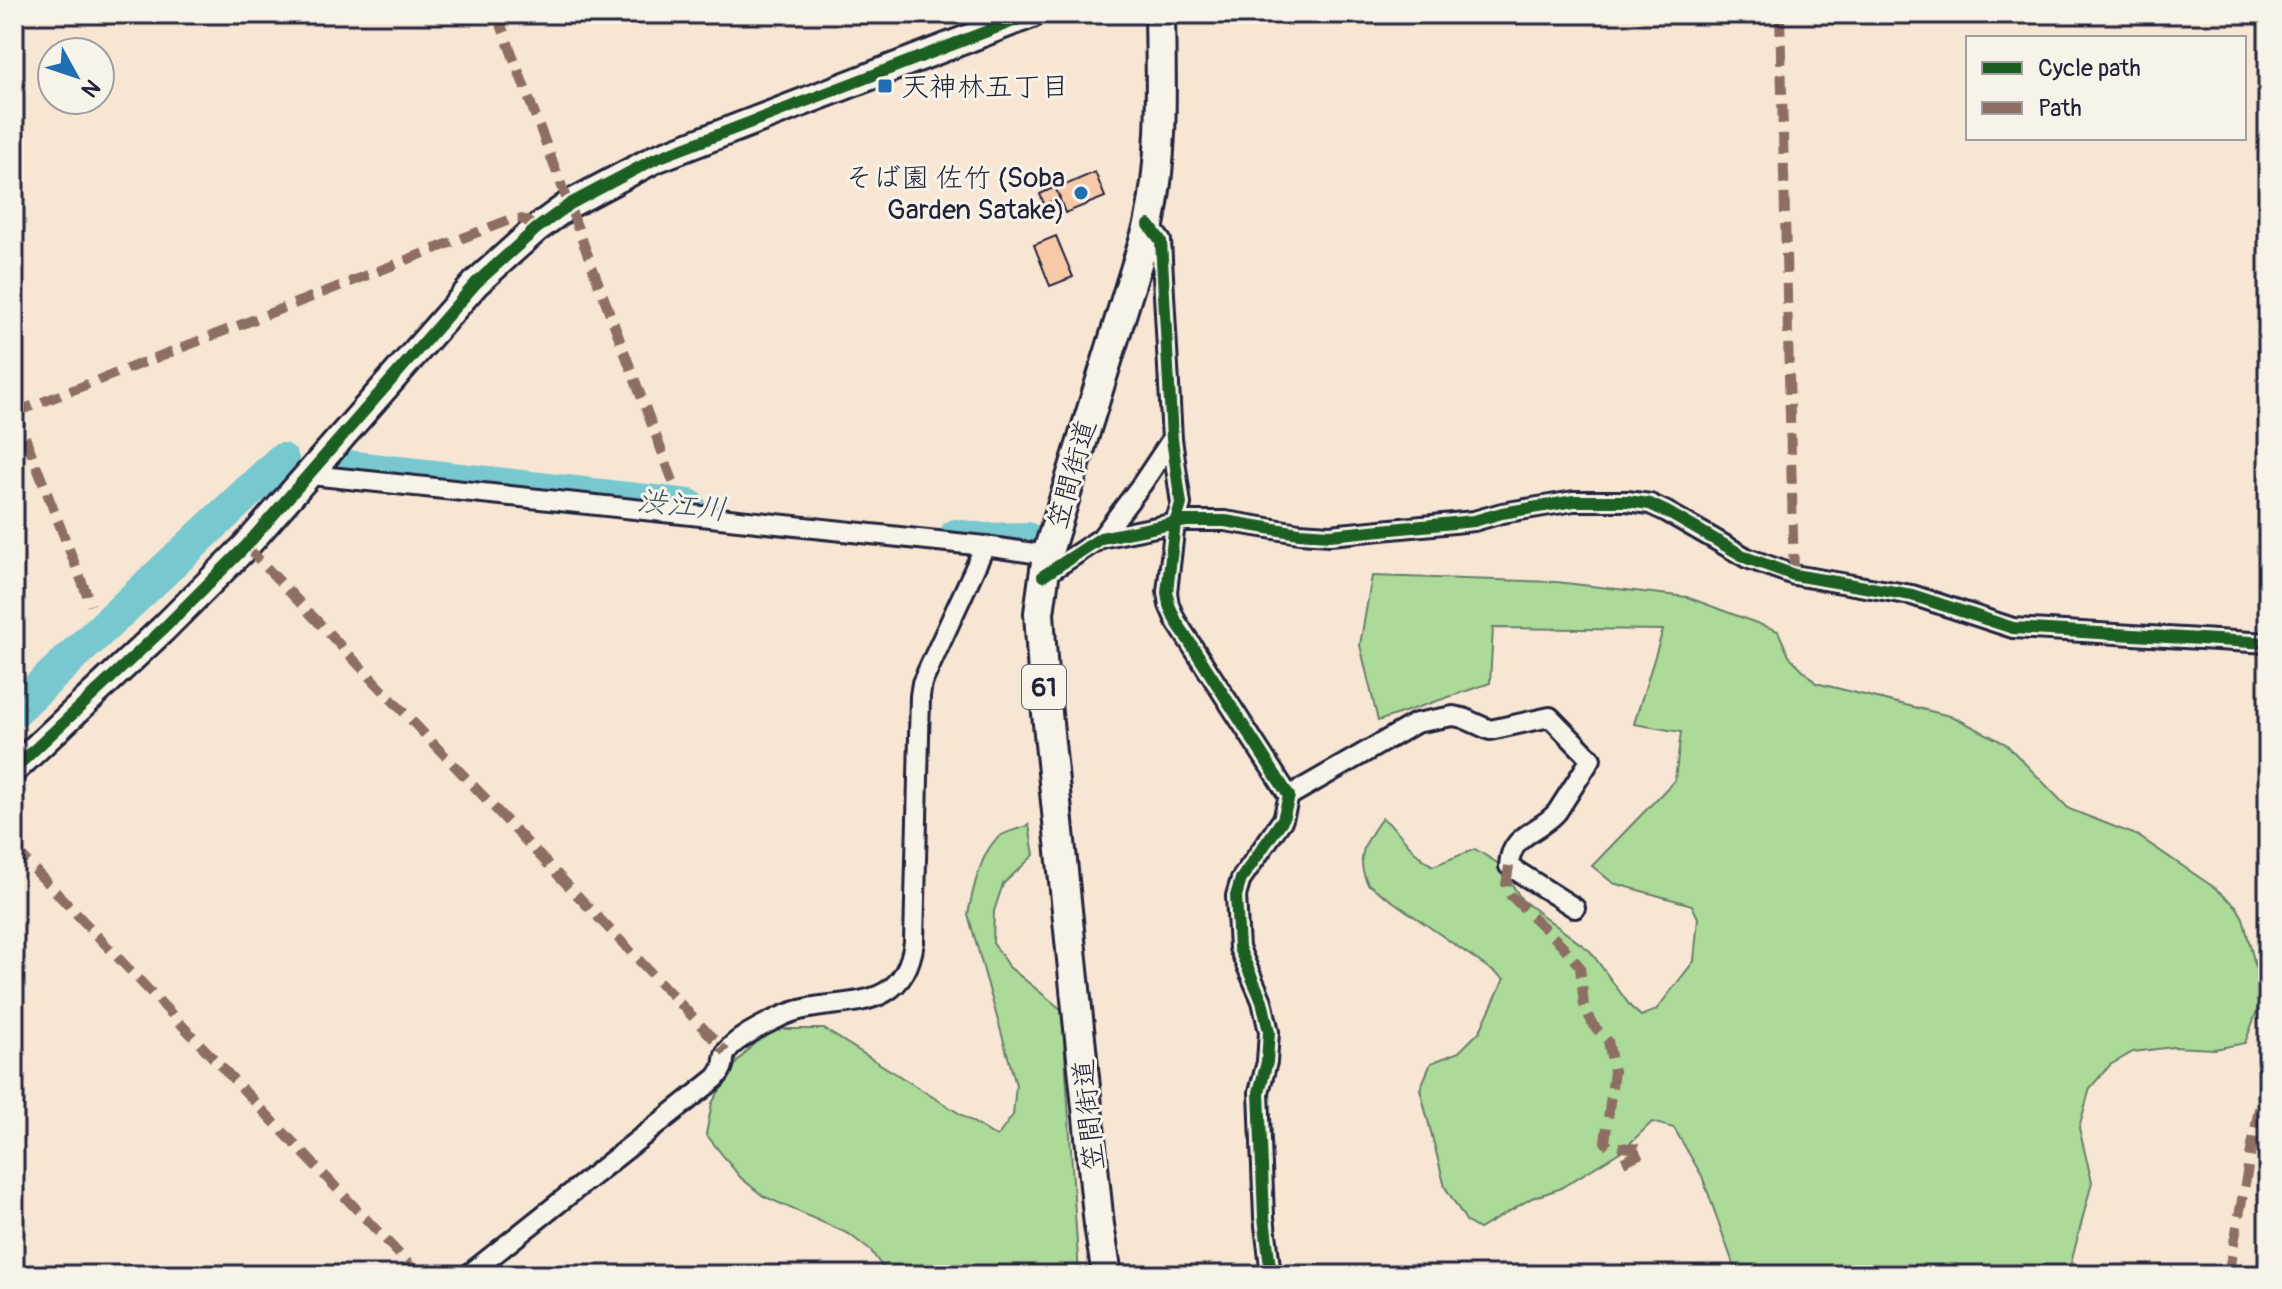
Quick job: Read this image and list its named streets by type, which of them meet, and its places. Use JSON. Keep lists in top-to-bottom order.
{
  "streets": {
    "main road": ["笠間街道", "61"]
  },
  "water": ["渋江川"],
  "places": {
    "transit": ["天神林五丁目"],
    "other": ["そば園 佐竹 (Soba Garden Satake)"]
  },
  "legend": ["Cycle path", "Path"],
  "north": "bottom right"
}
